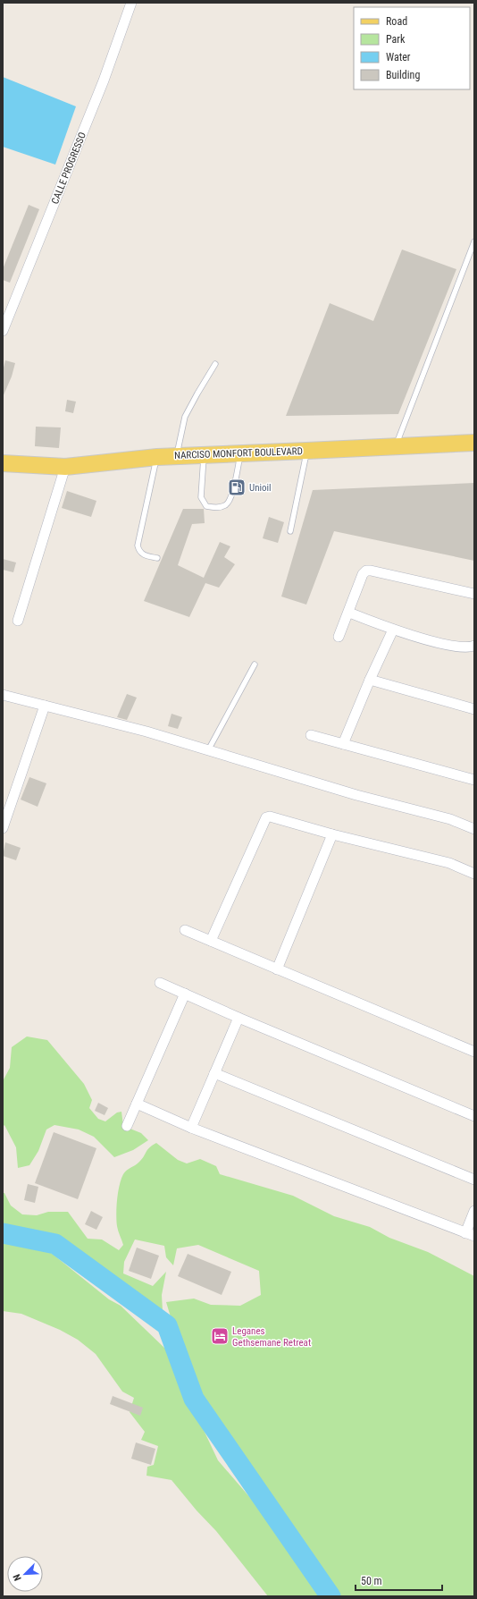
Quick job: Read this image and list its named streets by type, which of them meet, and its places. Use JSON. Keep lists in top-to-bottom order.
{
  "streets": {
    "main road": ["NARCISO MONFORT BOULEVARD"],
    "street": ["CALLE PROGRESSO"]
  },
  "places": {
    "fuel station": ["Unioil"],
    "hotel": ["Leganes Gethsemane Retreat"]
  },
  "legend": [
    "Road",
    "Park",
    "Water",
    "Building"
  ],
  "scale_bar": "50 m",
  "north": "bottom left"
}
